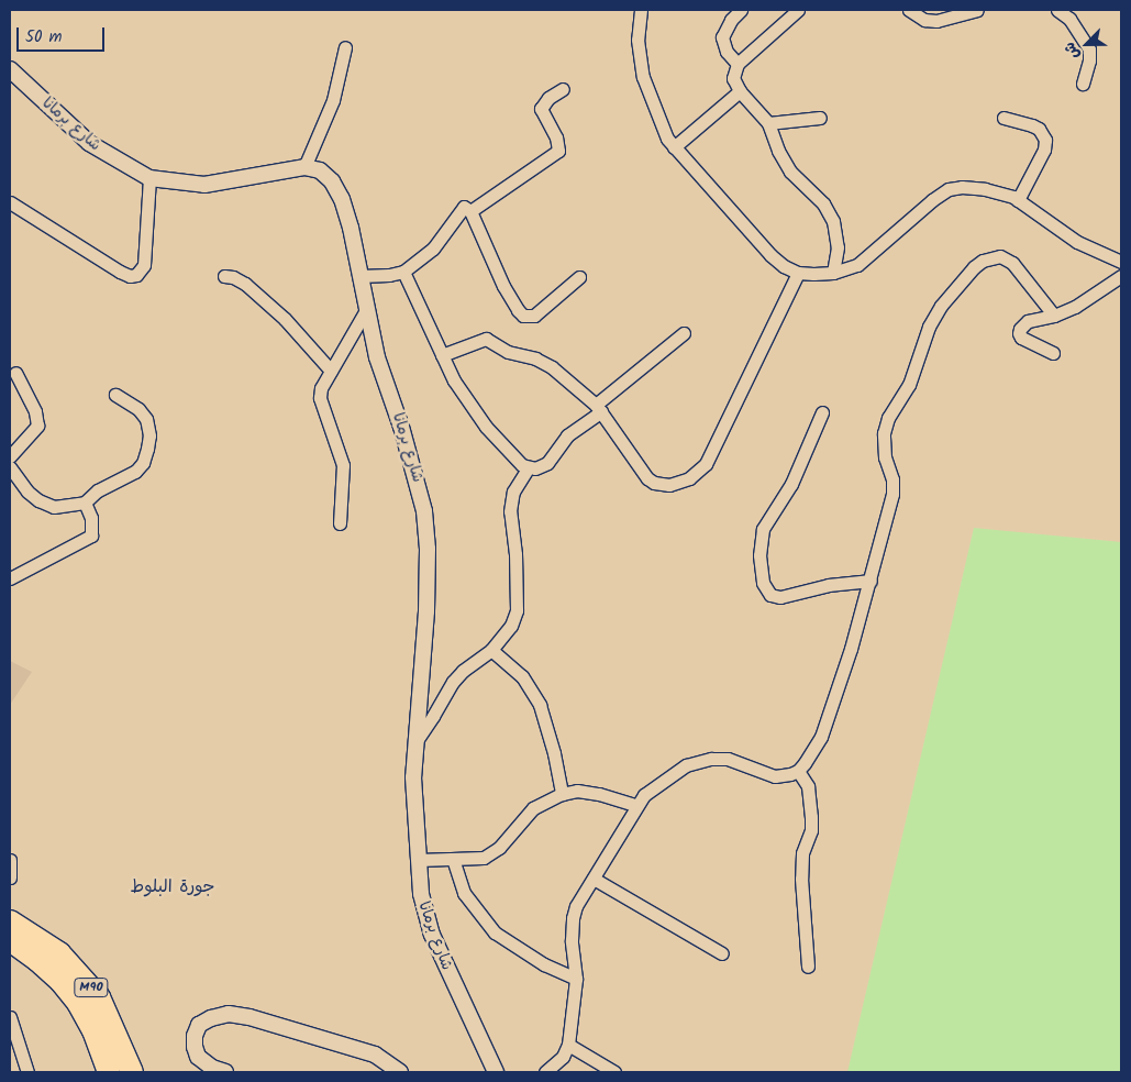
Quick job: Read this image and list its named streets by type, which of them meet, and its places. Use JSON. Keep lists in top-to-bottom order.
{
  "streets": {
    "highway": ["M90"],
    "street": ["شارع برمانا"]
  },
  "districts": ["جورة البلوط"],
  "scale_bar": "50 m",
  "north": "bottom left"
}
